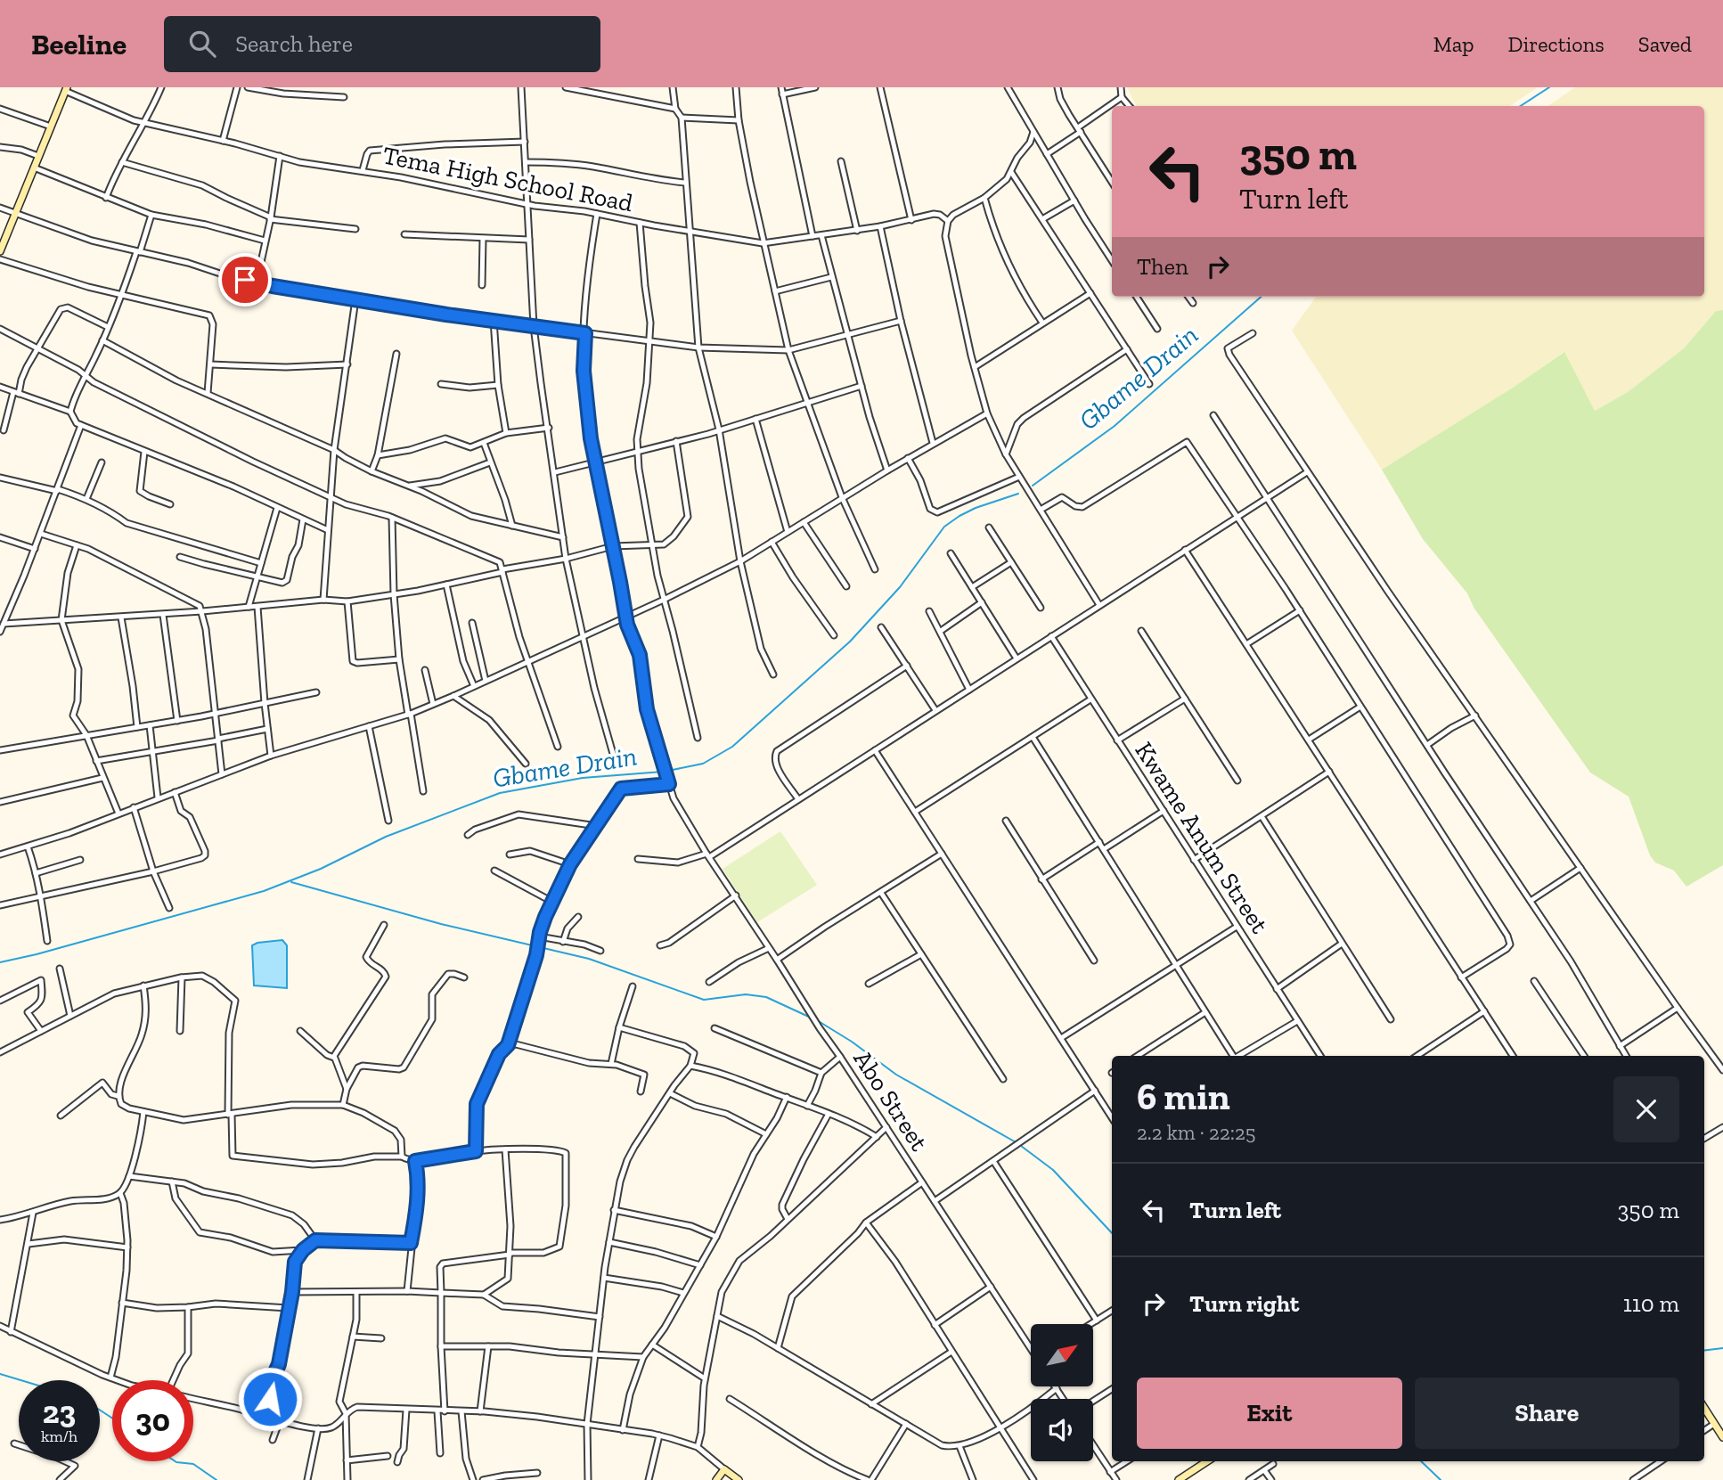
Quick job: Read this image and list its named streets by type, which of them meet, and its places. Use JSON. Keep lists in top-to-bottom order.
{
  "streets": {
    "street": ["Tema High School Road", "Kwame Anum Street", "Abo Street"]
  },
  "crossings": [
    ["Tema High School Road", "Abo Street"]
  ],
  "water": ["Gbame Drain"],
  "north": "top right",
  "page": {
    "header": "Beeline",
    "search": "Search here",
    "nav": ["Map", "Directions", "Saved"],
    "turn": ["350 m", "Turn left"],
    "then": "Then",
    "heading": ["6 min", "2.2 km · 22:25"],
    "list": [
      {
        "name": "Turn left",
        "value": "350 m"
      },
      {
        "name": "Turn right",
        "value": "110 m"
      }
    ],
    "buttons": ["Exit", "Share"],
    "speed": "23 km/h",
    "limit": "30"
  }
}
